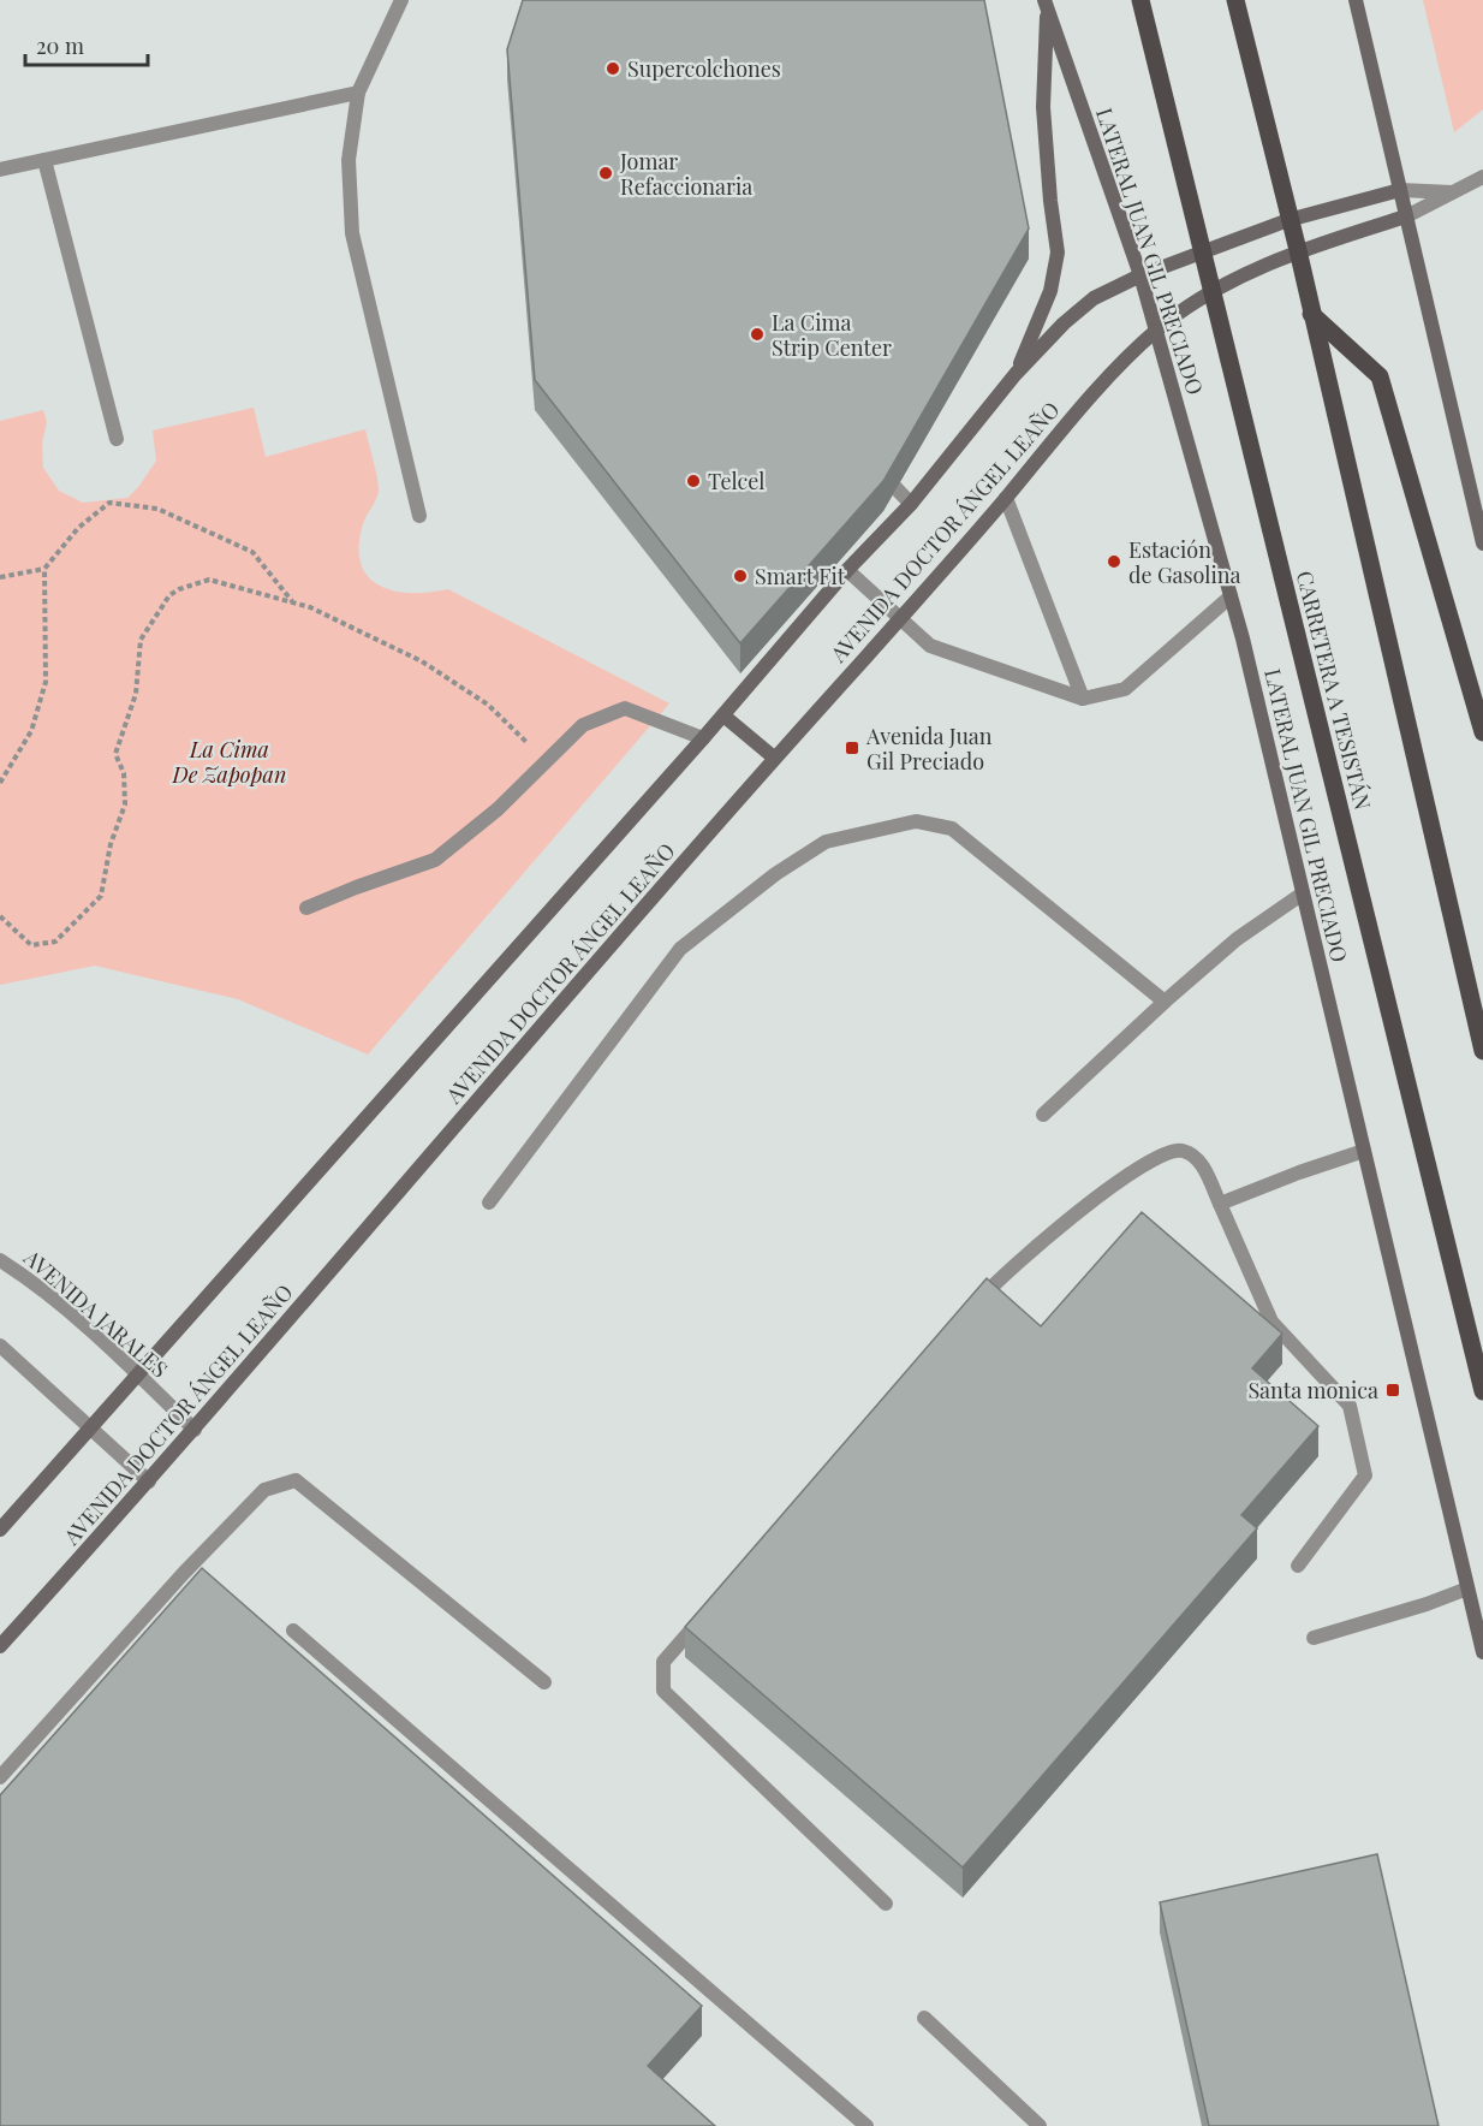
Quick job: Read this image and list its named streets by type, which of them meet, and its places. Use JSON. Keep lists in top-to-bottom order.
{
  "streets": {
    "main road": ["CARRETERA A TESISTÁN"],
    "street": ["LATERAL JUAN GIL PRECIADO", "AVENIDA DOCTOR ÁNGEL LEAÑO", "AVENIDA JARALES"]
  },
  "crossings": [
    ["LATERAL JUAN GIL PRECIADO", "AVENIDA DOCTOR ÁNGEL LEAÑO"],
    ["AVENIDA DOCTOR ÁNGEL LEAÑO", "CARRETERA A TESISTÁN"],
    ["AVENIDA DOCTOR ÁNGEL LEAÑO", "AVENIDA JARALES"]
  ],
  "parks": ["La Cima De Zapopan"],
  "places": {
    "other": [
      "Supercolchones",
      "Jomar Refaccionaria",
      "La Cima Strip Center",
      "Telcel",
      "Estación de Gasolina",
      "Smart Fit"
    ],
    "transit": ["Avenida Juan Gil Preciado", "Santa monica"]
  },
  "scale_bar": "20 m"
}
